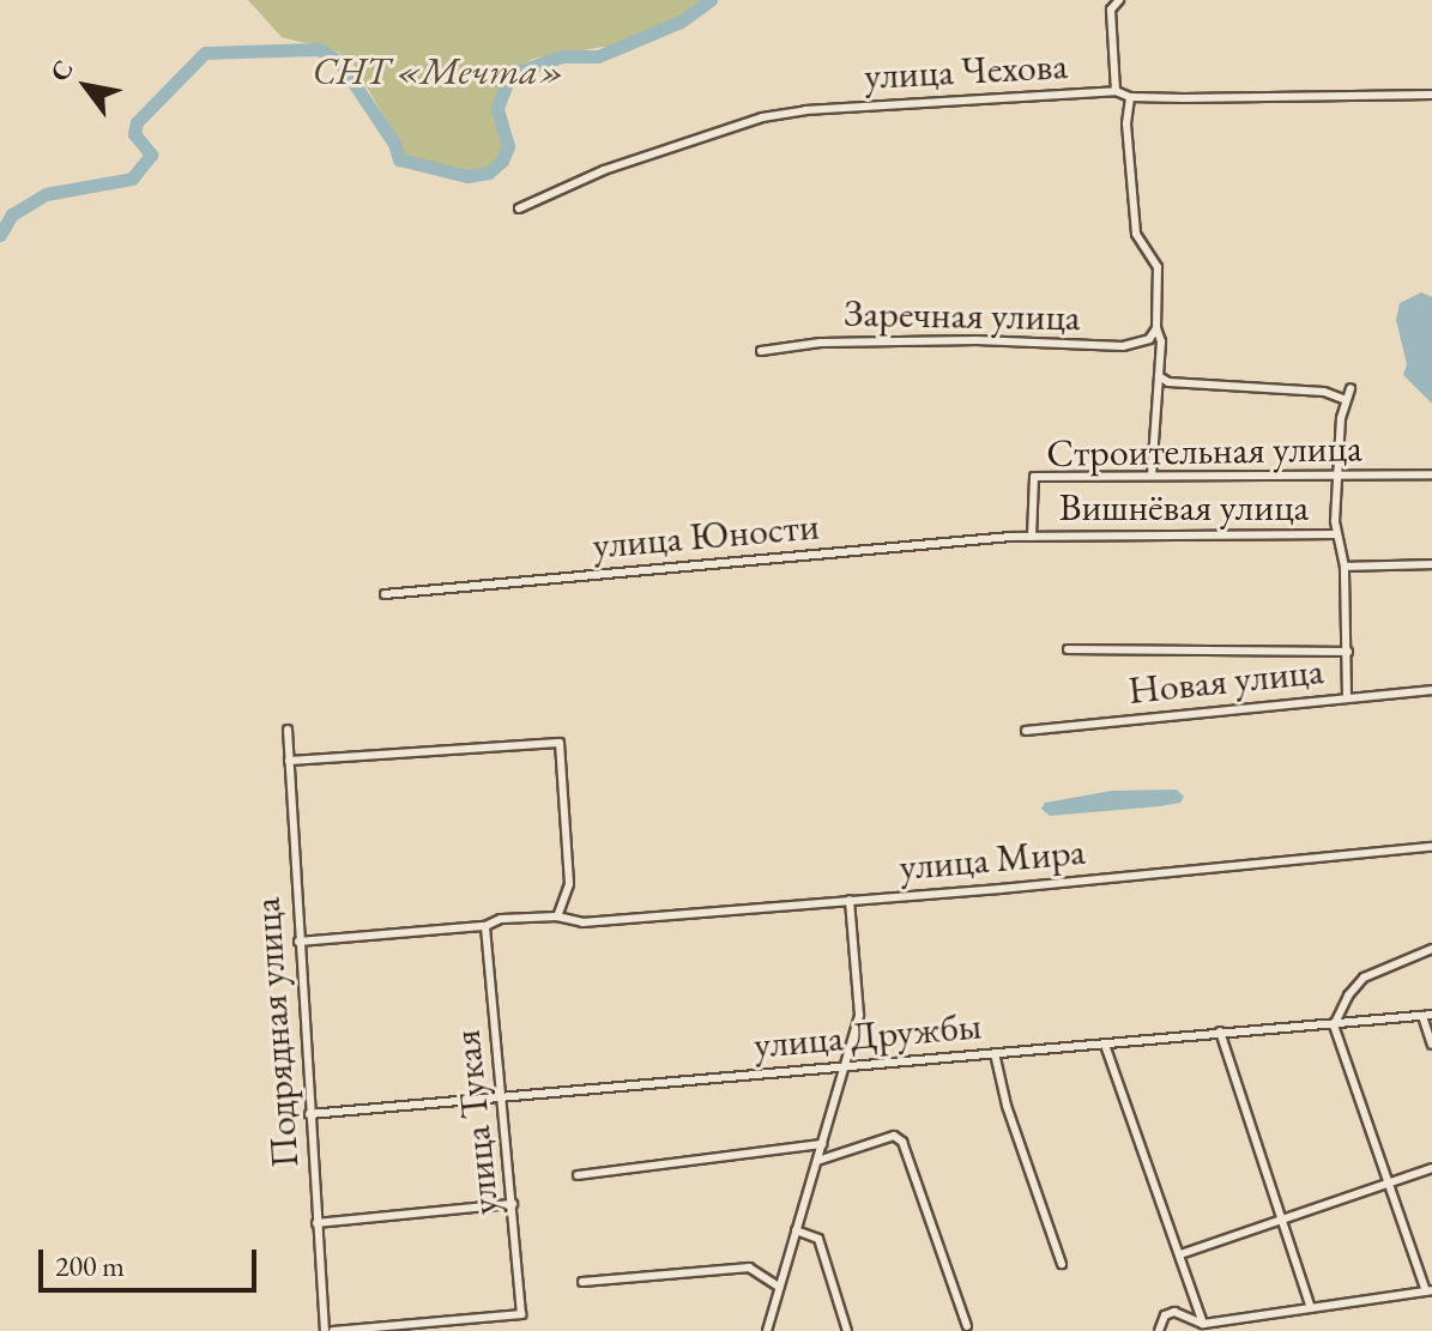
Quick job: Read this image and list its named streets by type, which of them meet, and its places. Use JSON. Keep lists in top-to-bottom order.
{
  "streets": {
    "street": [
      "улица Чехова",
      "Заречная улица",
      "Строительная улица",
      "Вишнёвая улица",
      "улица Юности",
      "Новая улица",
      "улица Мира",
      "Подрядная улица",
      "улица Дружбы",
      "улица Тукая"
    ]
  },
  "crossings": [
    ["Строительная улица", "Вишнёвая улица"],
    ["Строительная улица", "улица Юности"],
    ["Вишнёвая улица", "улица Юности"],
    ["улица Мира", "Подрядная улица"],
    ["улица Мира", "улица Тукая"],
    ["Подрядная улица", "улица Дружбы"],
    ["улица Дружбы", "улица Тукая"]
  ],
  "parks": ["СНТ «Мечта»"],
  "scale_bar": "200 m",
  "north": "top left"
}
